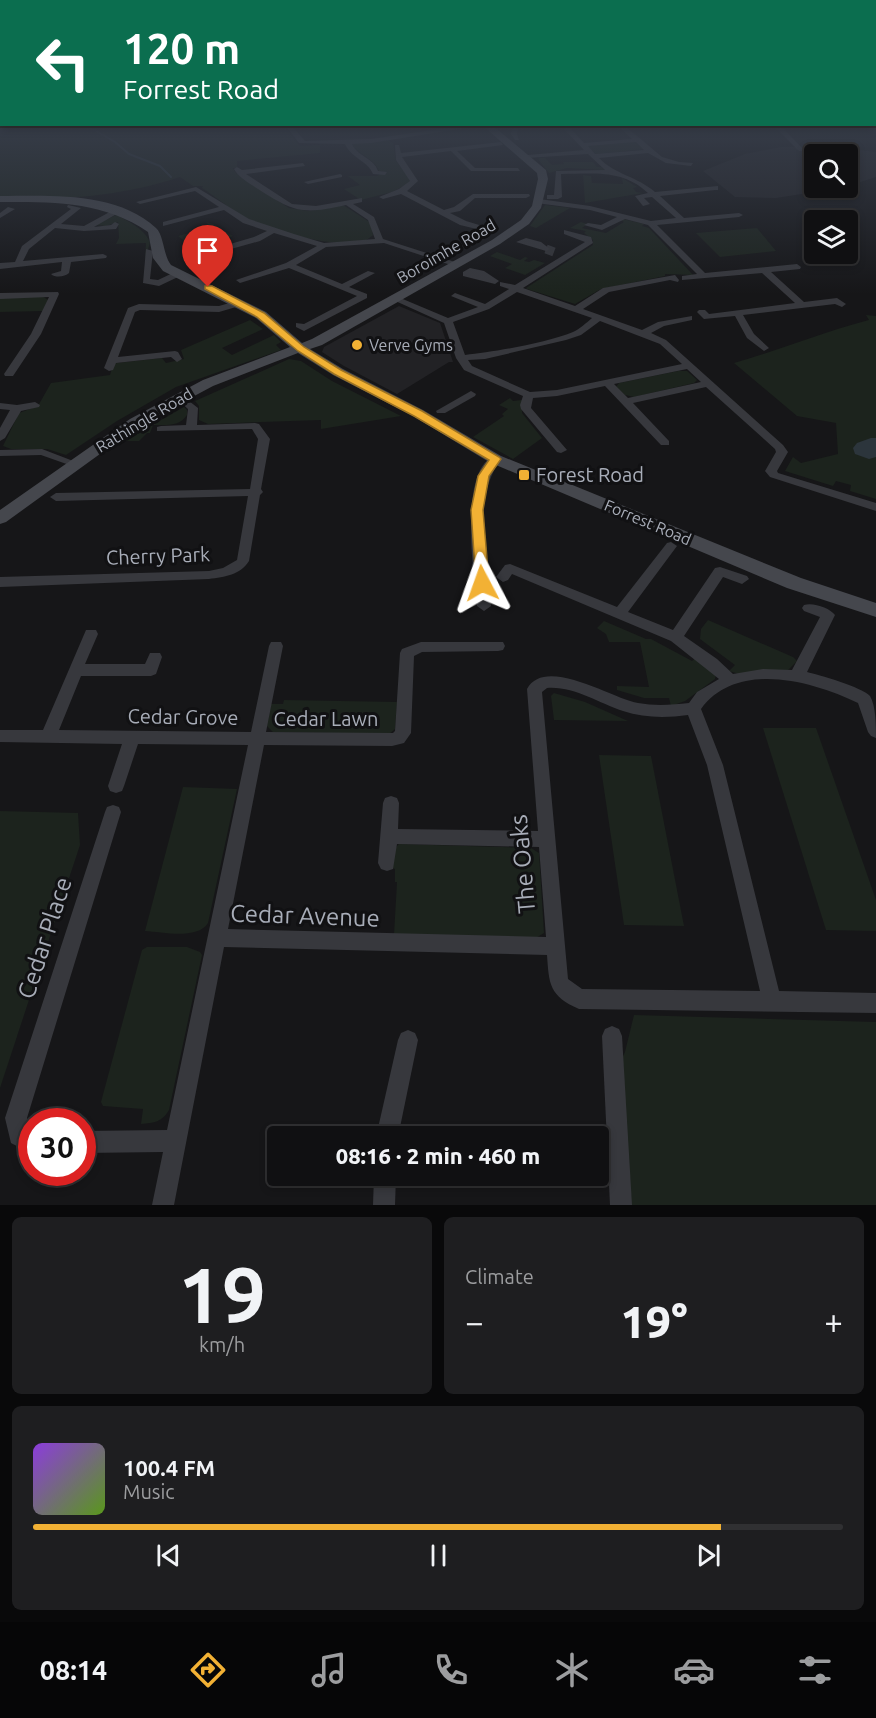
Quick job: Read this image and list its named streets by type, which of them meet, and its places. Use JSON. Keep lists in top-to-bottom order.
{
  "streets": {
    "street": [
      "Boroimhe Road",
      "Rathingle Road",
      "Forrest Road",
      "Cherry Park",
      "Cedar Grove",
      "Cedar Lawn",
      "The Oaks",
      "Cedar Avenue",
      "Cedar Place"
    ]
  },
  "crossings": [
    ["Boroimhe Road", "Rathingle Road"],
    ["Boroimhe Road", "Forrest Road"],
    ["Rathingle Road", "Forrest Road"],
    ["Cedar Grove", "Cedar Lawn"],
    ["Cedar Lawn", "Cedar Avenue"],
    ["The Oaks", "Cedar Avenue"]
  ],
  "places": {
    "other": ["Verve Gyms"],
    "transit": ["Forest Road"]
  },
  "page": {
    "turn": ["120 m", "Forrest Road"],
    "limit": "30",
    "trip": "08:16 · 2 min · 460 m",
    "tile": [
      ["19", "km/h"],
      "Climate"
    ],
    "heat": ["−", "19°", "+"],
    "song": ["100.4 FM", "Music"],
    "tabs": "08:14"
  }
}
